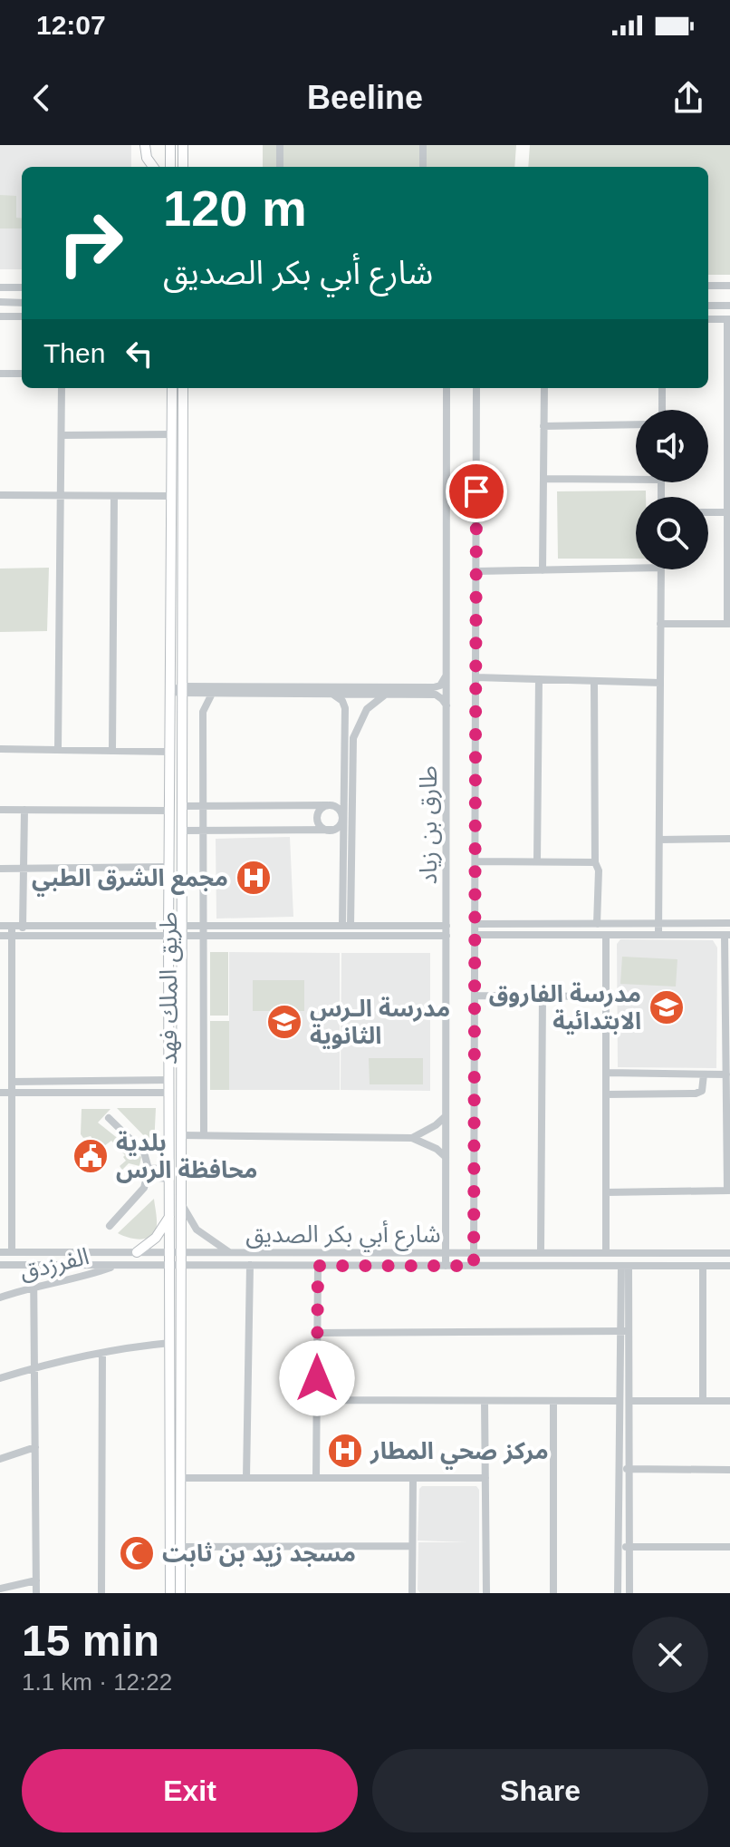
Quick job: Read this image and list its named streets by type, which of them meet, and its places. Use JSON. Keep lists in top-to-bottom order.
{
  "streets": {
    "main road": ["طريق الملك فهد"],
    "street": ["طارق بن زياد", "شارع أبي بكر الصديق", "الفرزدق"]
  },
  "crossings": [
    ["طارق بن زياد", "شارع أبي بكر الصديق"],
    ["طريق الملك فهد", "شارع أبي بكر الصديق"],
    ["شارع أبي بكر الصديق", "الفرزدق"]
  ],
  "places": {
    "hospital": ["مجمع الشرق الطبي", "مركز صحي المطار"],
    "school or university": ["مدرسة الفاروق الابتدائية", "مدرسة الـرس الثانوية"],
    "public building": ["بلدية محافظة الرس"],
    "mosque": ["مسجد زيد بن ثابت"]
  },
  "page": {
    "status": "12:07",
    "header": "Beeline",
    "turn": ["120 m", "شارع أبي بكر الصديق"],
    "then": "Then",
    "heading": ["15 min", "1.1 km · 12:22"],
    "buttons": ["Exit", "Share"]
  }
}
